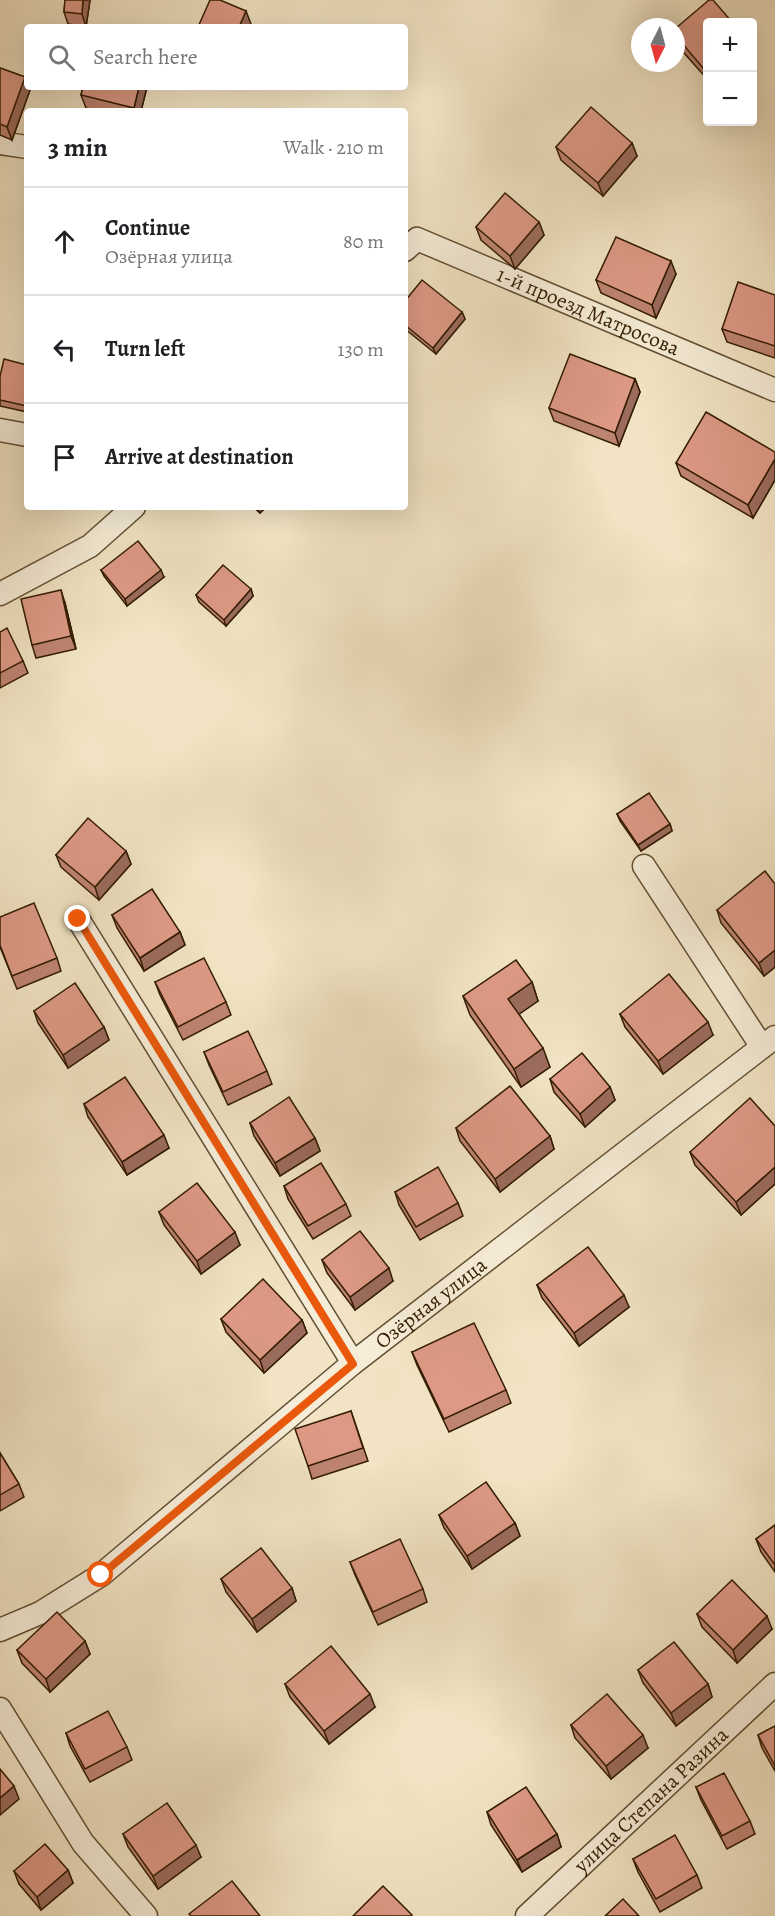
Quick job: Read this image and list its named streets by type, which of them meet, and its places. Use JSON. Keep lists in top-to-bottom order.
{
  "streets": {
    "street": ["1-й проезд Матросова", "Озёрная улица", "улица Степана Разина"]
  },
  "north": "bottom",
  "page": {
    "map_buttons": ["+", "−"],
    "search": "Search here",
    "heading": ["3 min", "Walk · 210 m"],
    "list": [
      ["Continue", "Озёрная улица", "80 m"],
      ["Turn left", "130 m"],
      "Arrive at destination"
    ]
  }
}
